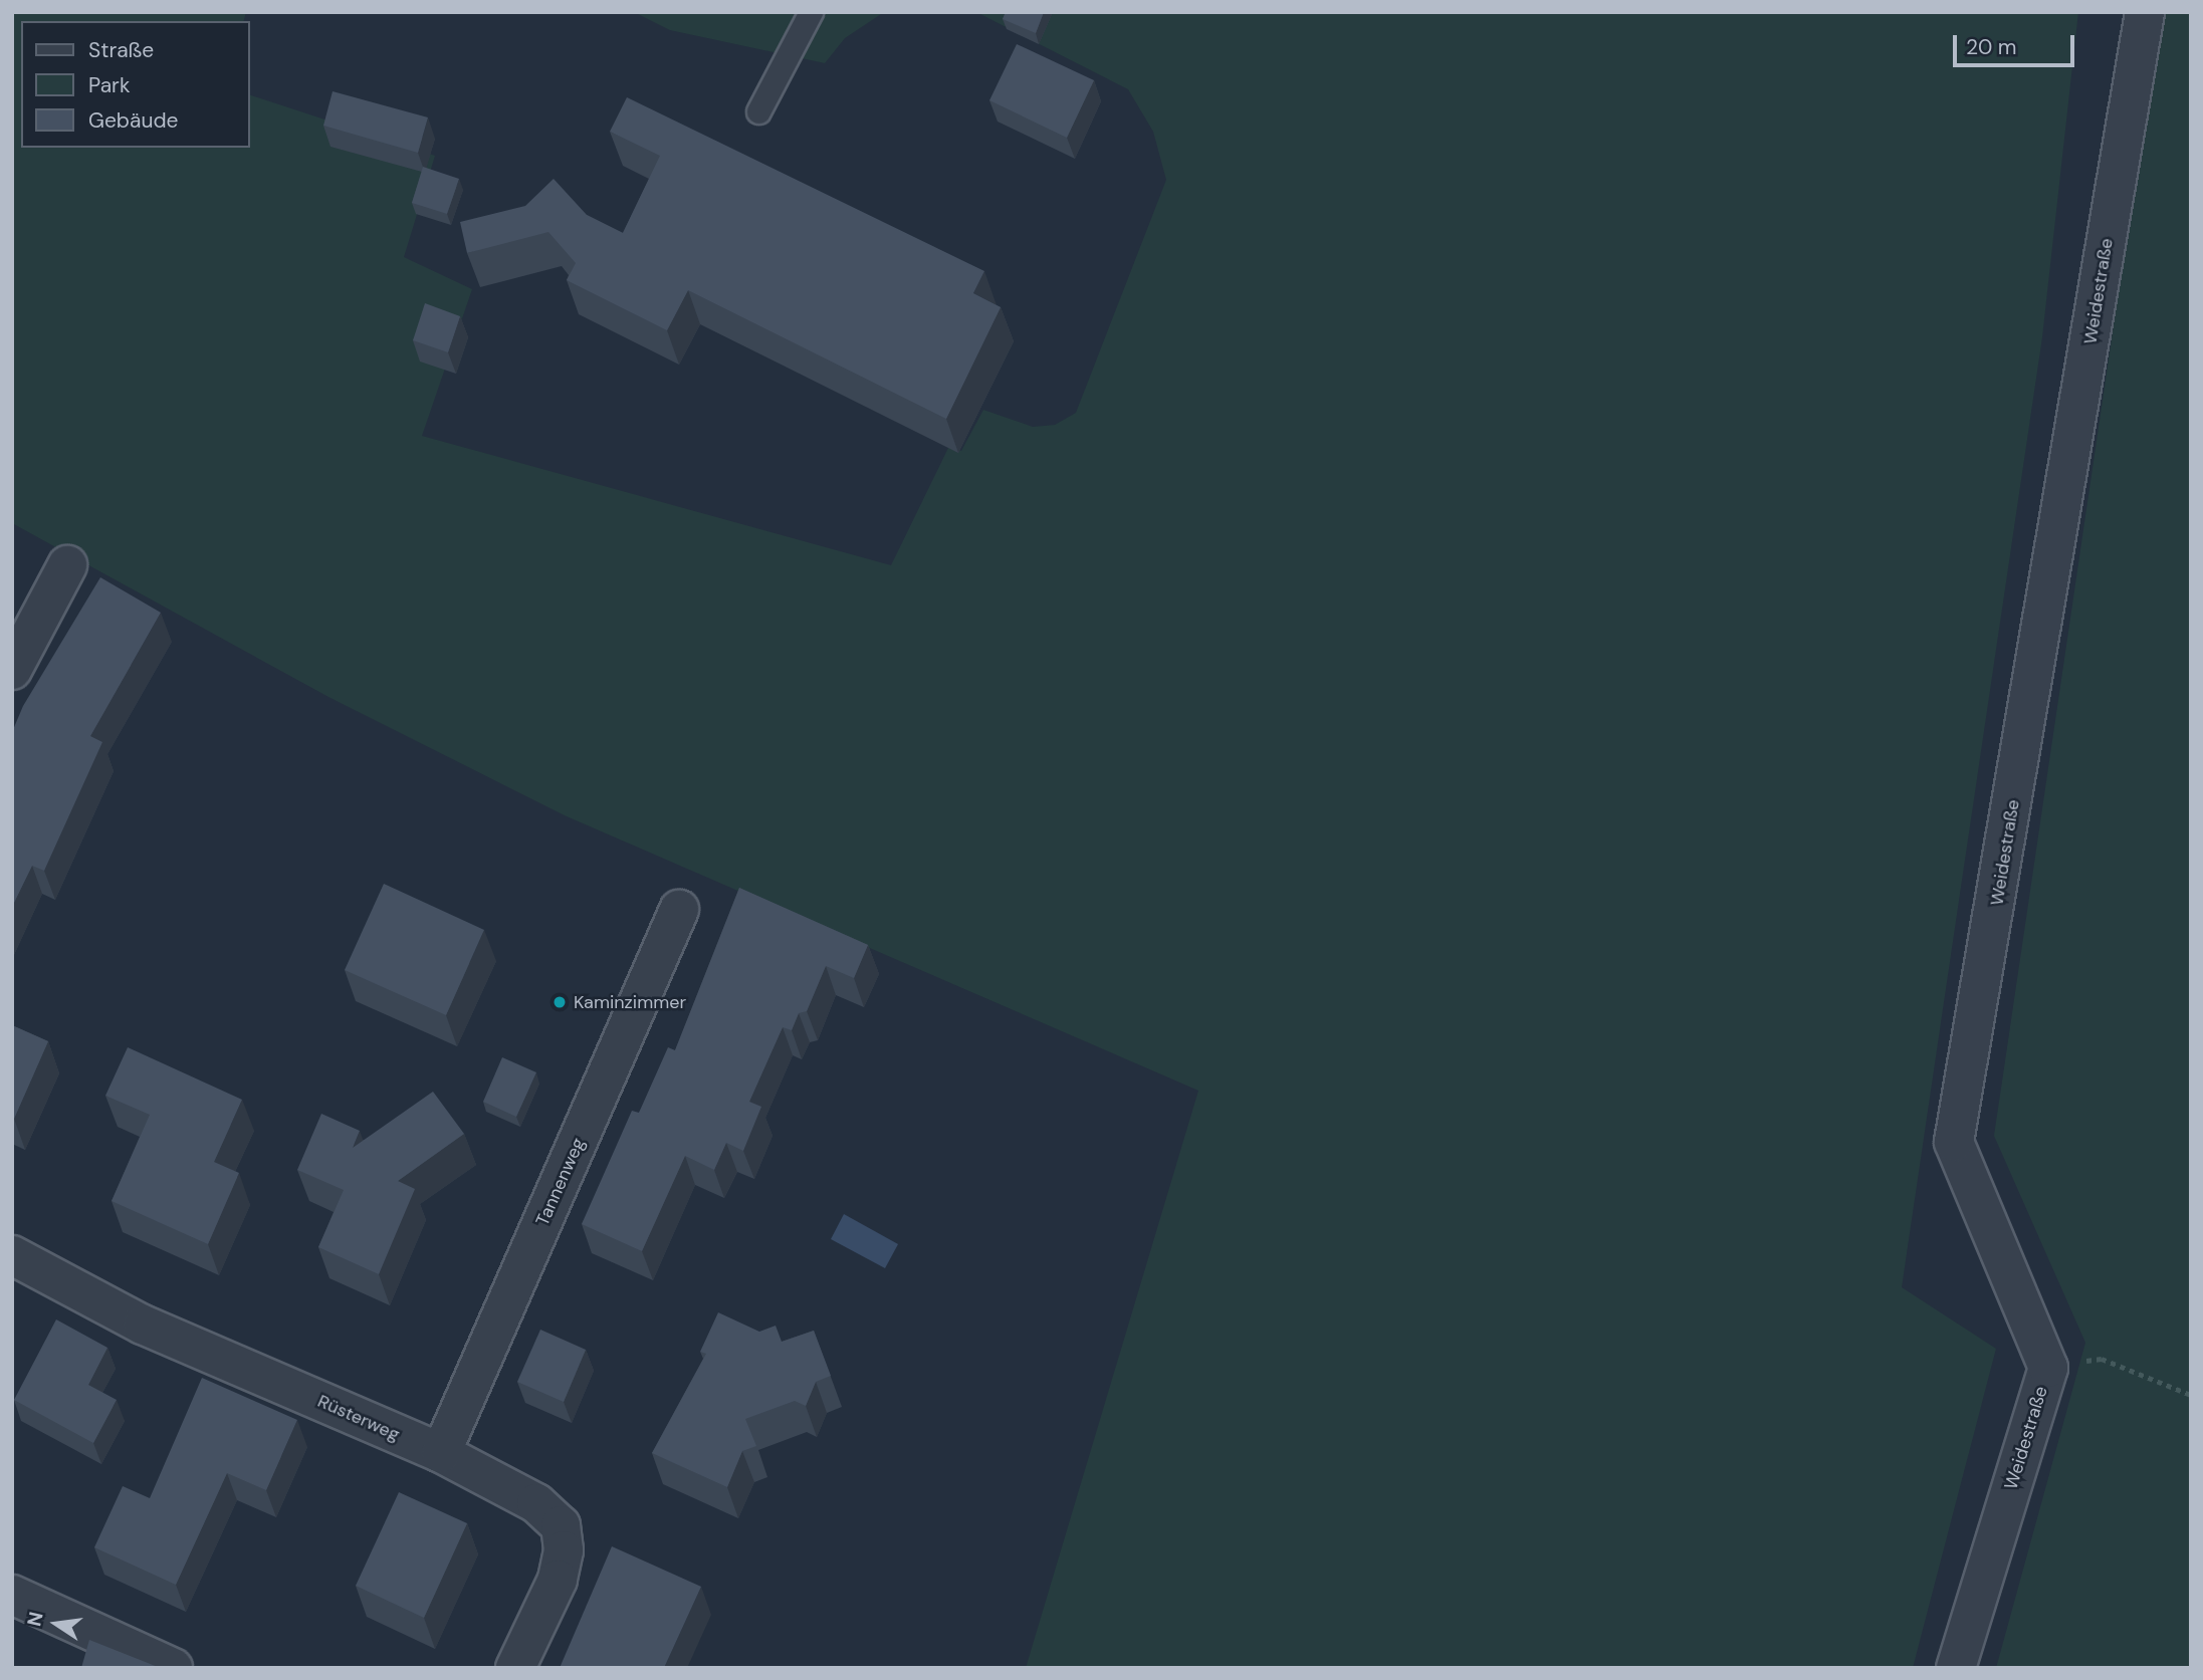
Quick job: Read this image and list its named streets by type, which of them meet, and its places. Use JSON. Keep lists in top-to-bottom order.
{
  "streets": {
    "street": ["Weidestraße", "Tannenweg", "Rüsterweg"]
  },
  "crossings": [
    ["Tannenweg", "Rüsterweg"]
  ],
  "places": ["Kaminzimmer"],
  "legend": ["Straße", "Park", "Gebäude"],
  "scale_bar": "20 m",
  "north": "left"
}
